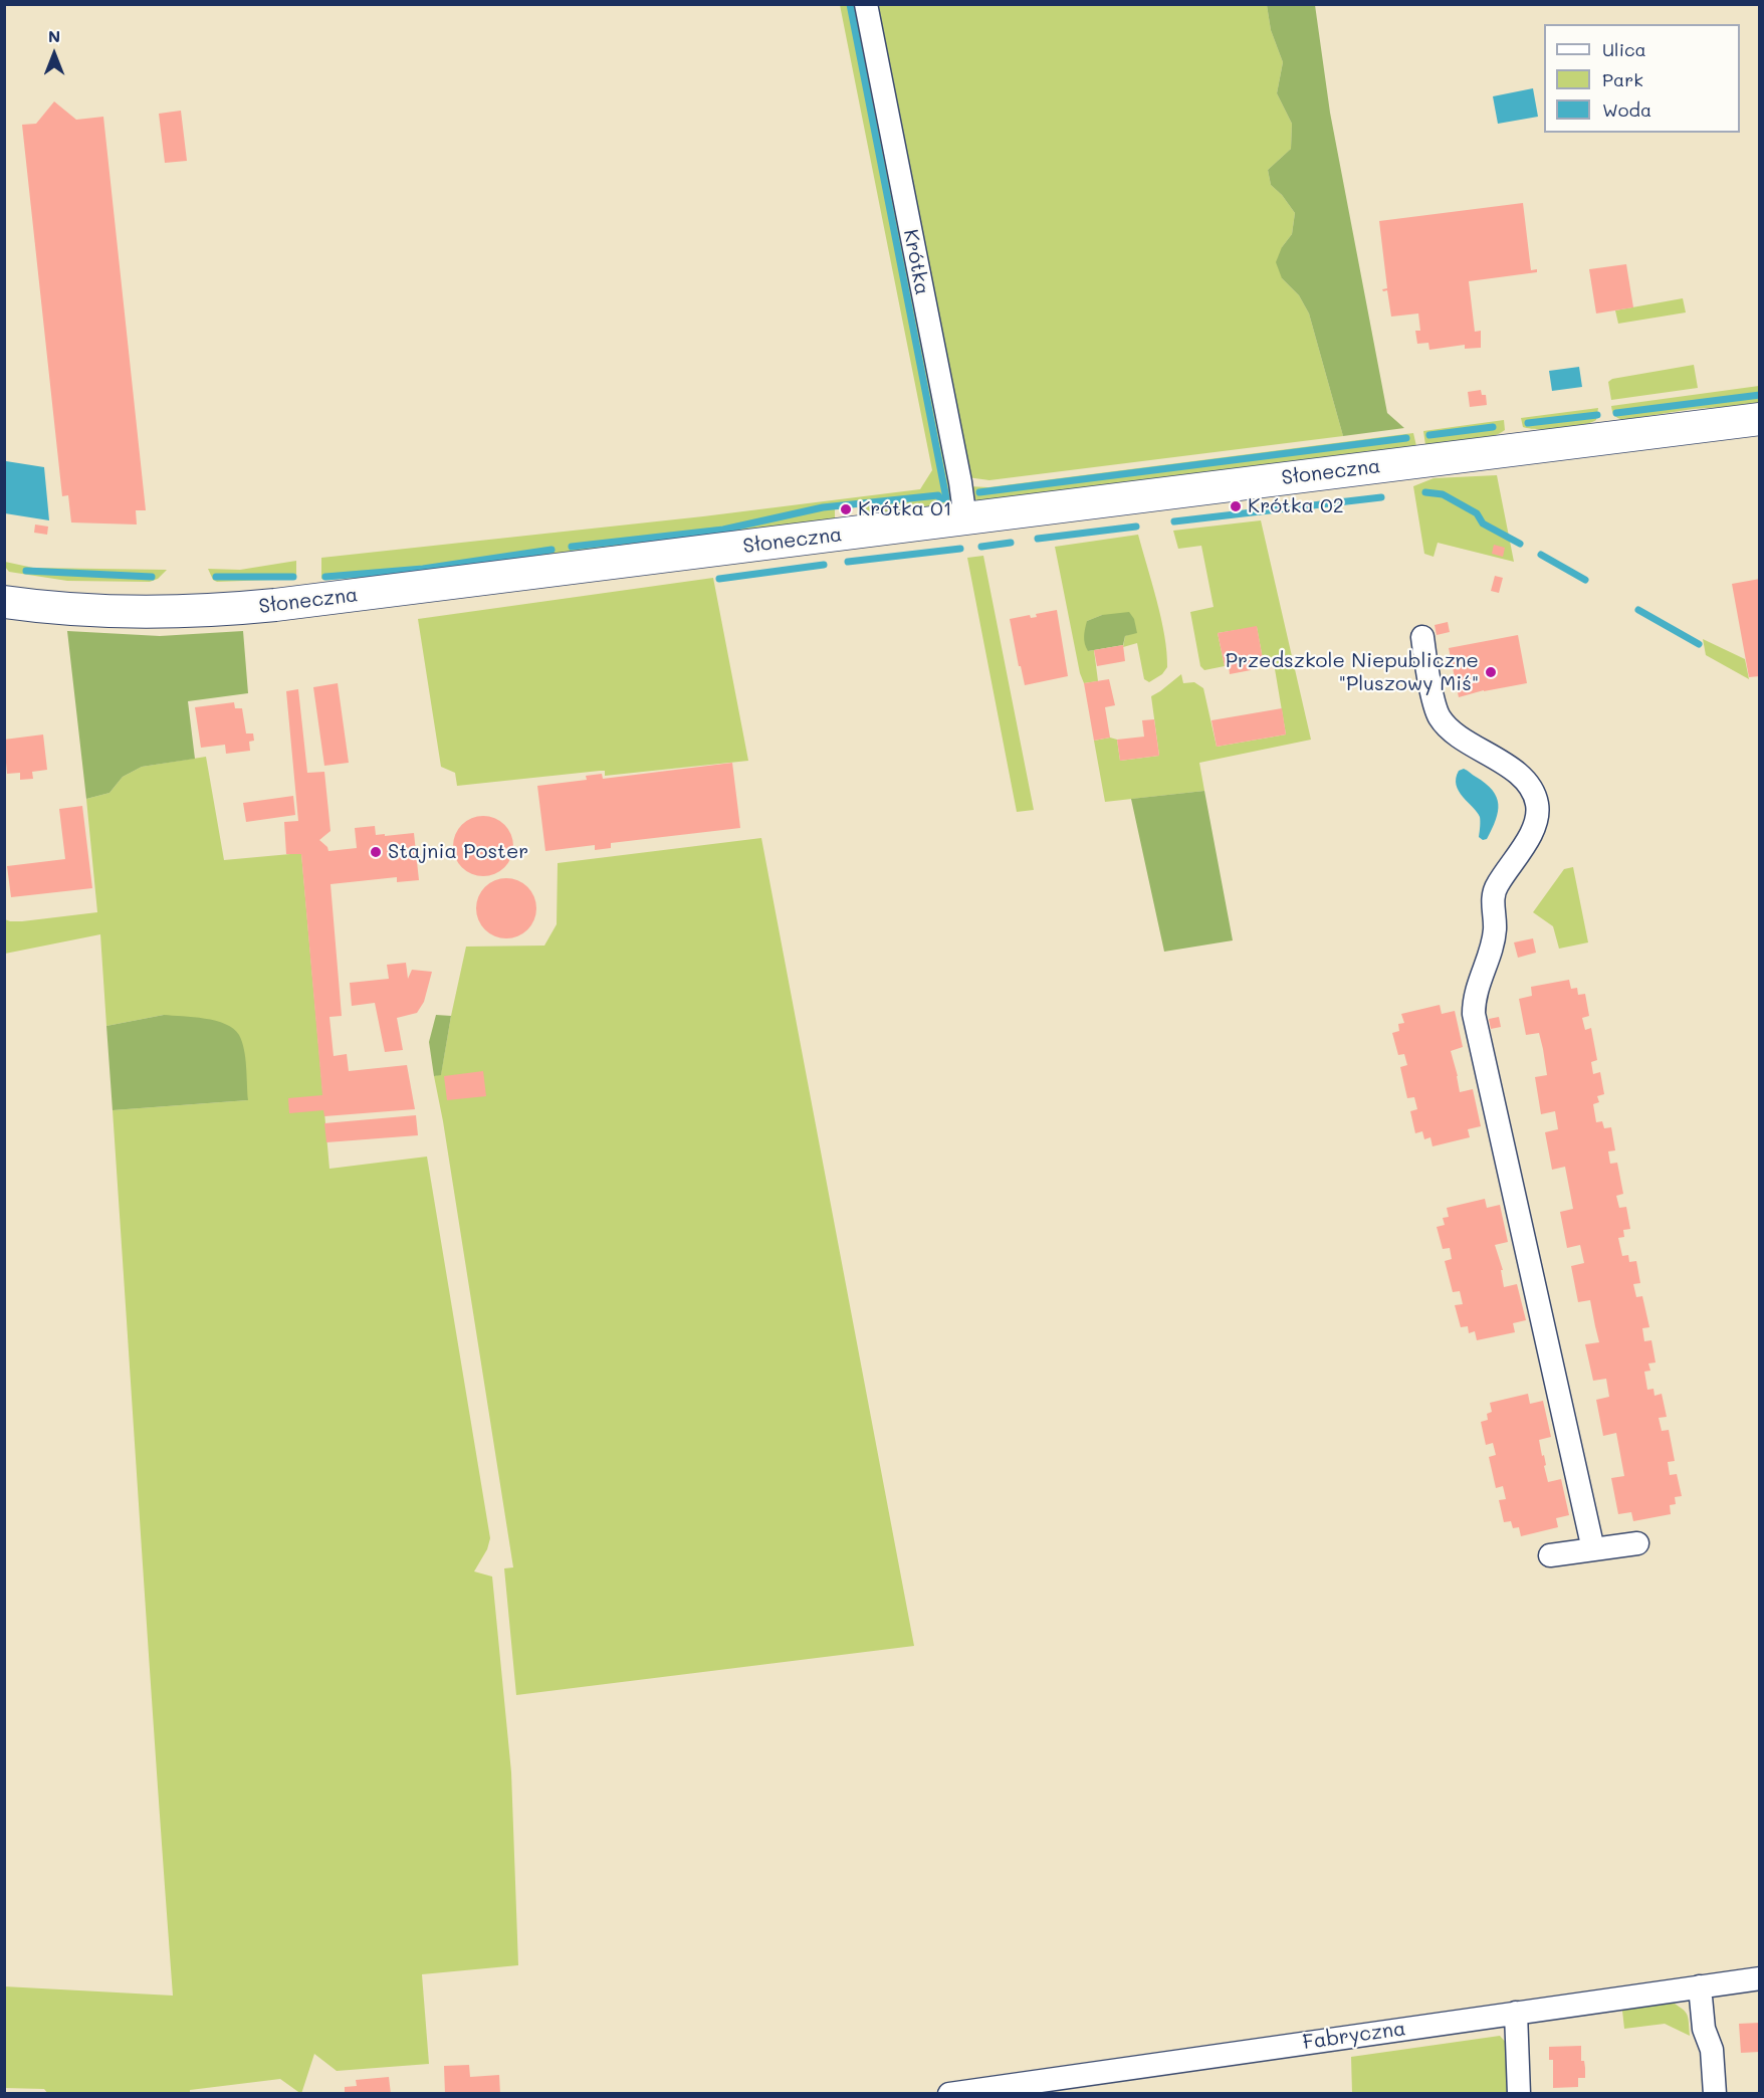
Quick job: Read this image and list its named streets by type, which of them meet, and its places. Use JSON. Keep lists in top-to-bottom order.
{
  "streets": {
    "main road": ["Słoneczna"],
    "street": ["Krótka", "Fabryczna"]
  },
  "crossings": [
    ["Krótka", "Słoneczna"]
  ],
  "places": [
    "Krótka 02",
    "Krótka 01",
    "Przedszkole Niepubliczne \"Pluszowy Miś\"",
    "Stajnia Poster"
  ],
  "legend": ["Ulica", "Park", "Woda"],
  "north": "top"
}
